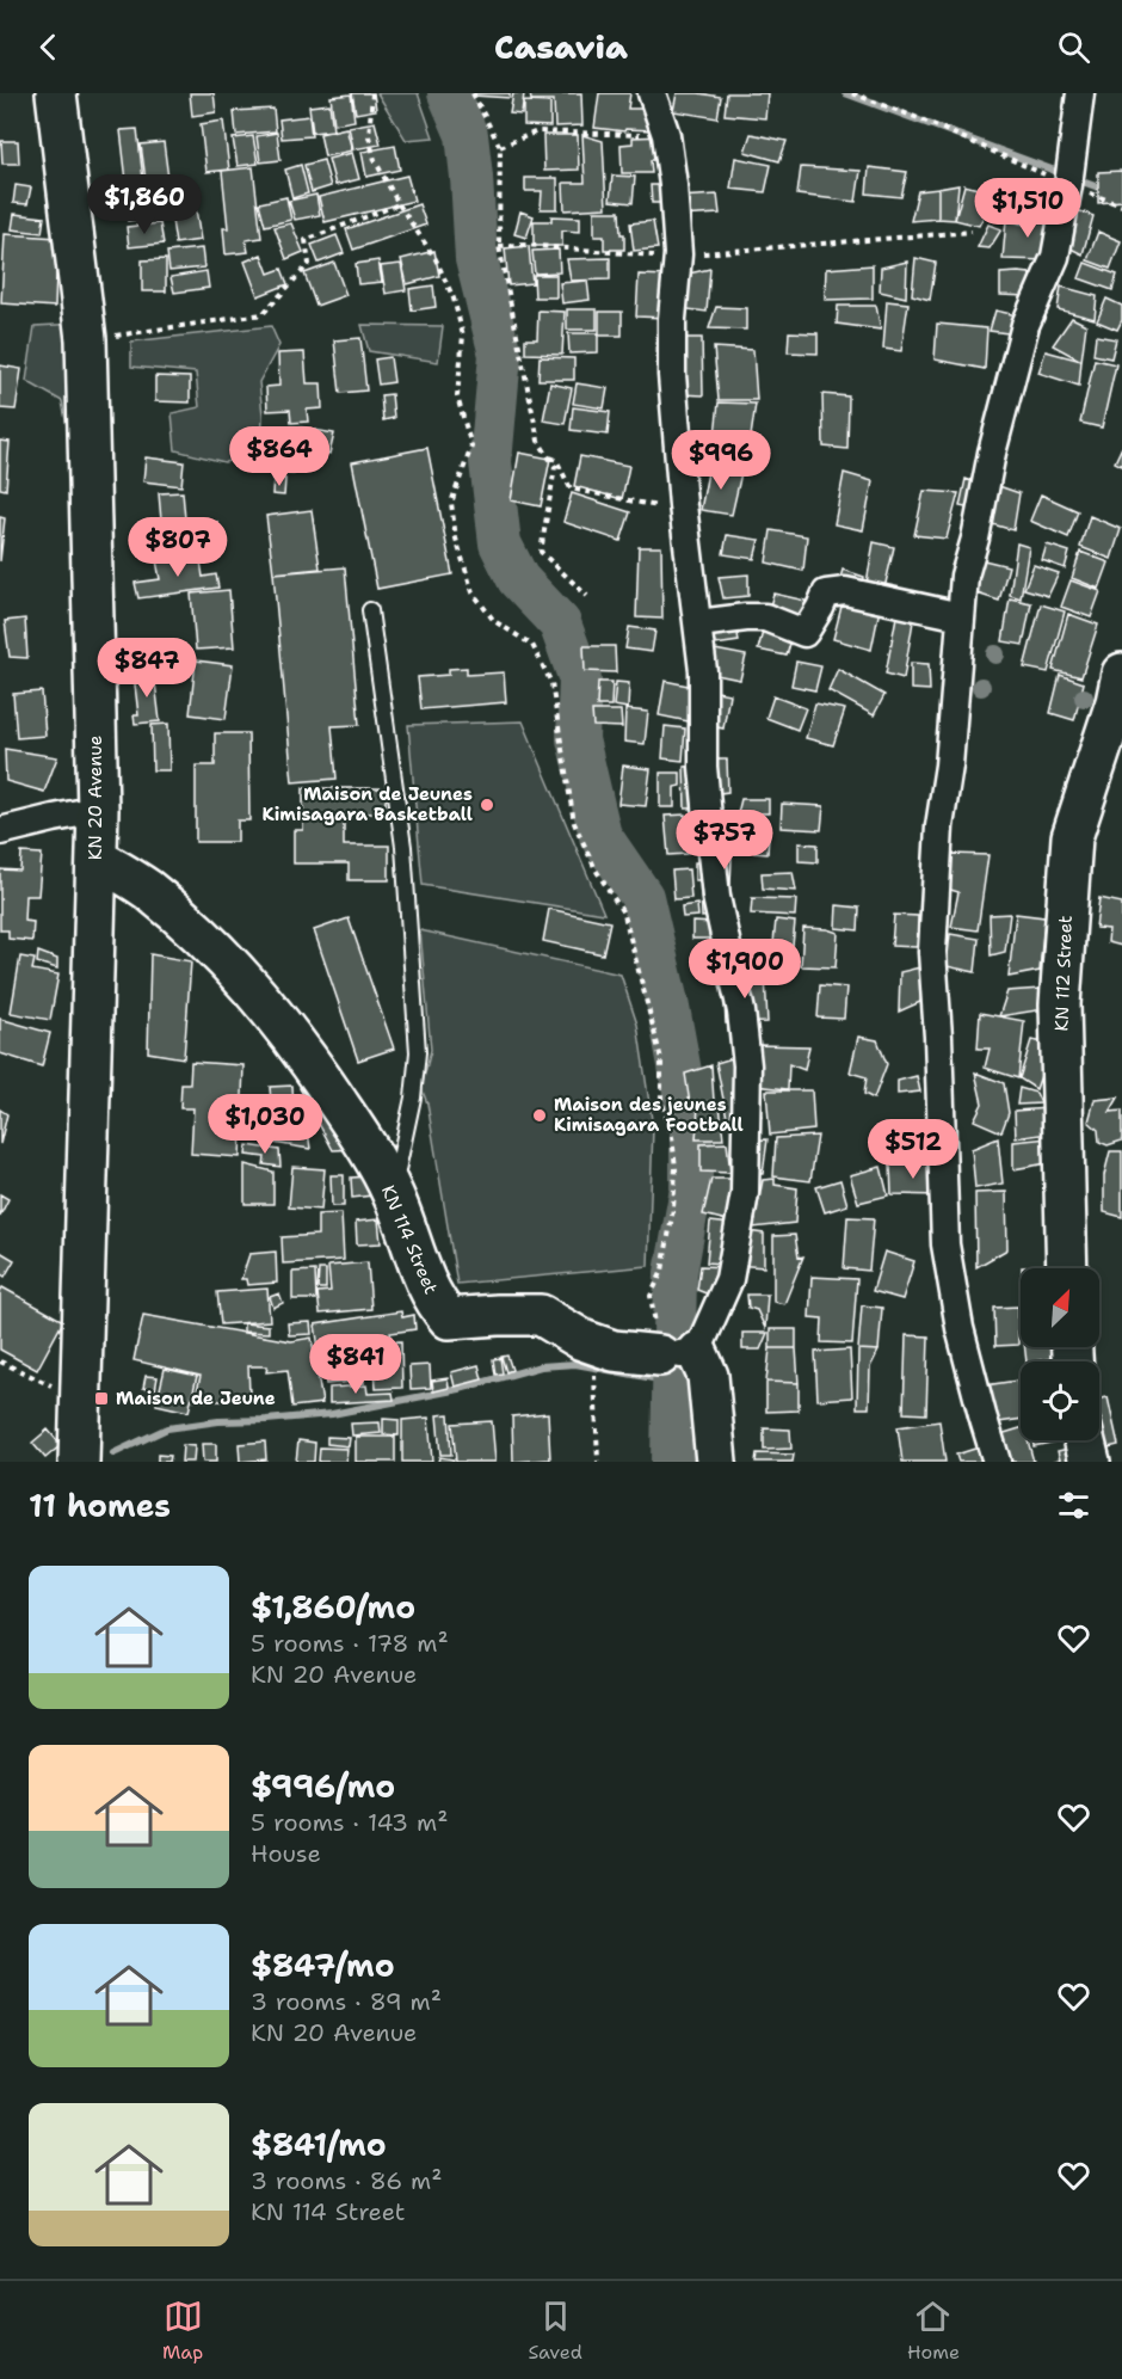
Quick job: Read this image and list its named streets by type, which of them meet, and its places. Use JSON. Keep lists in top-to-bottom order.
{
  "streets": {
    "street": ["KN 20 Avenue", "KN 112 Street", "KN 114 Street"]
  },
  "crossings": [
    ["KN 20 Avenue", "KN 114 Street"]
  ],
  "places": {
    "other": ["Maison de Jeunes Kimisagara Basketball", "Maison des jeunes Kimisagara Football"],
    "transit": ["Maison de Jeune"]
  },
  "north": "top right",
  "page": {
    "header": "Casavia",
    "price": [
      "$1,860",
      "$1,510",
      "$864",
      "$996",
      "$807",
      "$847",
      "$757",
      "$1,900",
      "$1,030",
      "$512",
      "$841"
    ],
    "heading": "11 homes",
    "list": [
      {
        "name": "$1,860/mo",
        "note": "5 rooms · 178 m² · KN 20 Avenue"
      },
      {
        "name": "$996/mo",
        "note": "5 rooms · 143 m² · House"
      },
      {
        "name": "$847/mo",
        "note": "3 rooms · 89 m² · KN 20 Avenue"
      },
      {
        "name": "$841/mo",
        "note": "3 rooms · 86 m² · KN 114 Street"
      }
    ],
    "tabs": ["Map", "Saved", "Home"]
  }
}
